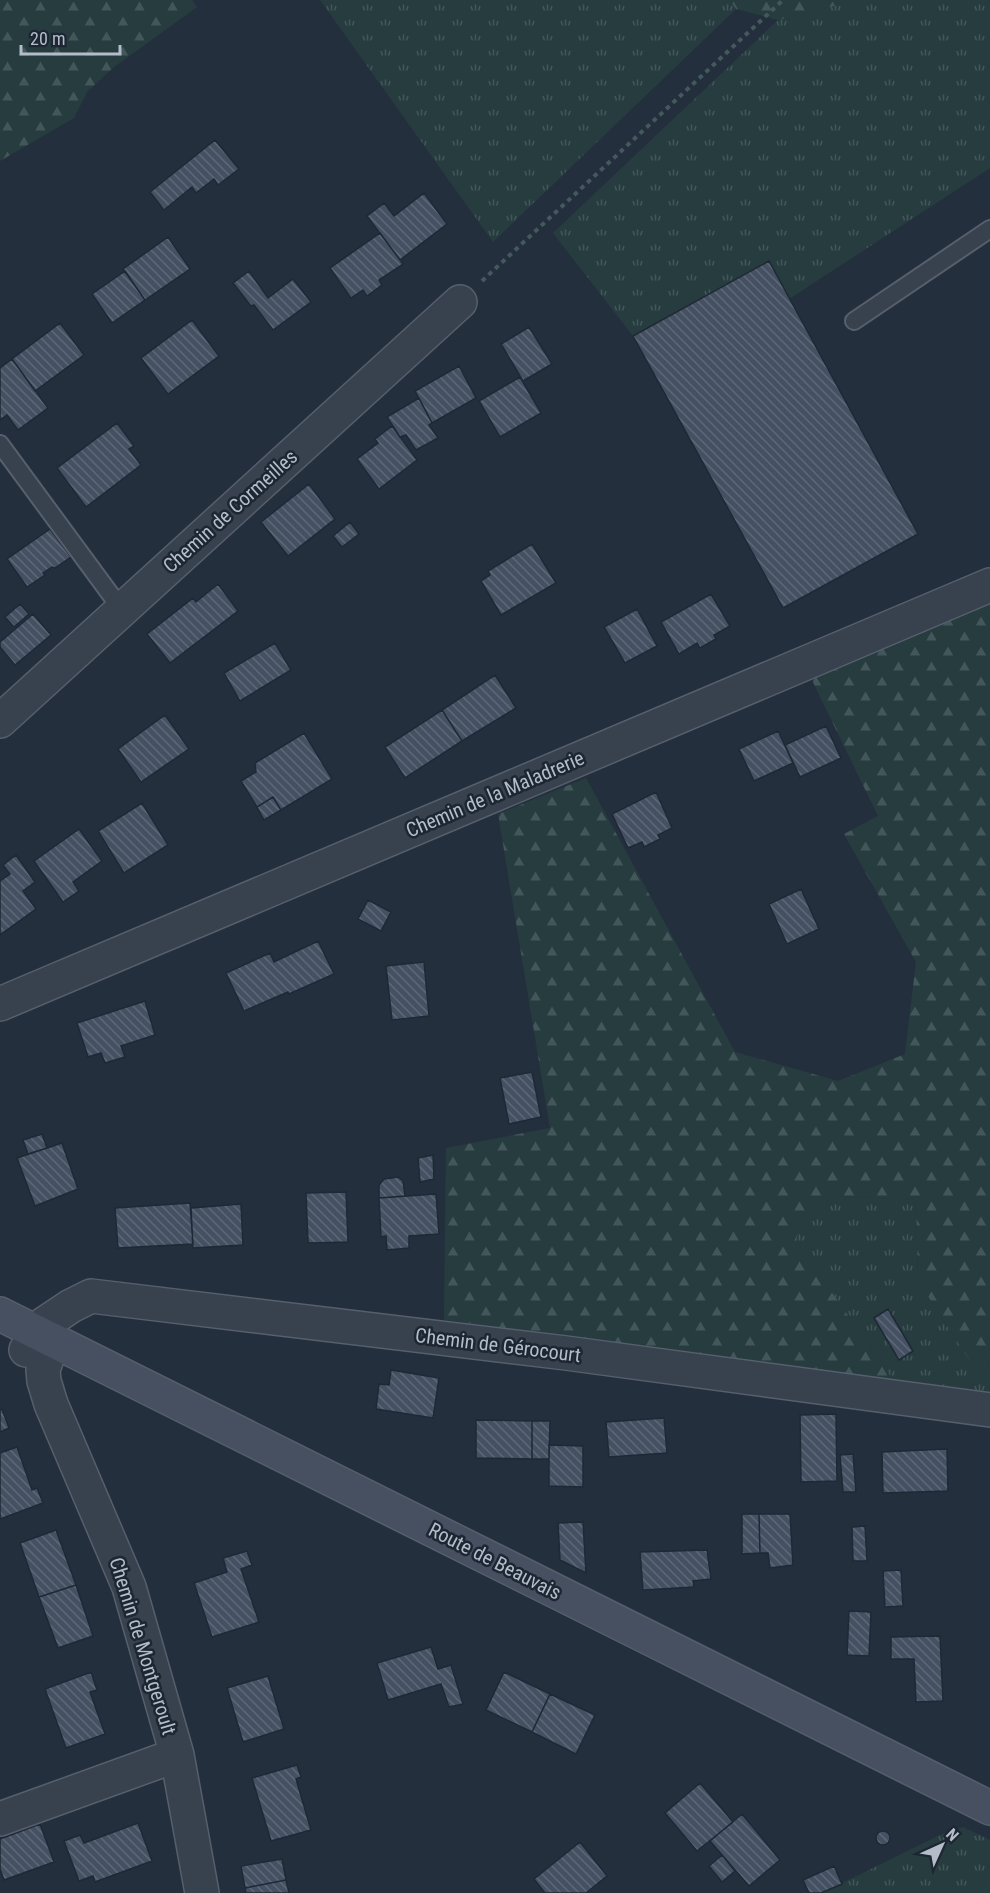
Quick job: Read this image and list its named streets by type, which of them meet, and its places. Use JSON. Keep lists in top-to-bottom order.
{
  "streets": {
    "main road": ["Route de Beauvais"],
    "street": [
      "Chemin de Cormeilles",
      "Chemin de la Maladrerie",
      "Chemin de Gérocourt",
      "Chemin de Montgeroult"
    ]
  },
  "crossings": [
    ["Chemin de Gérocourt", "Route de Beauvais"],
    ["Chemin de Gérocourt", "Chemin de Montgeroult"],
    ["Route de Beauvais", "Chemin de Montgeroult"]
  ],
  "scale_bar": "20 m",
  "north": "top right"
}
